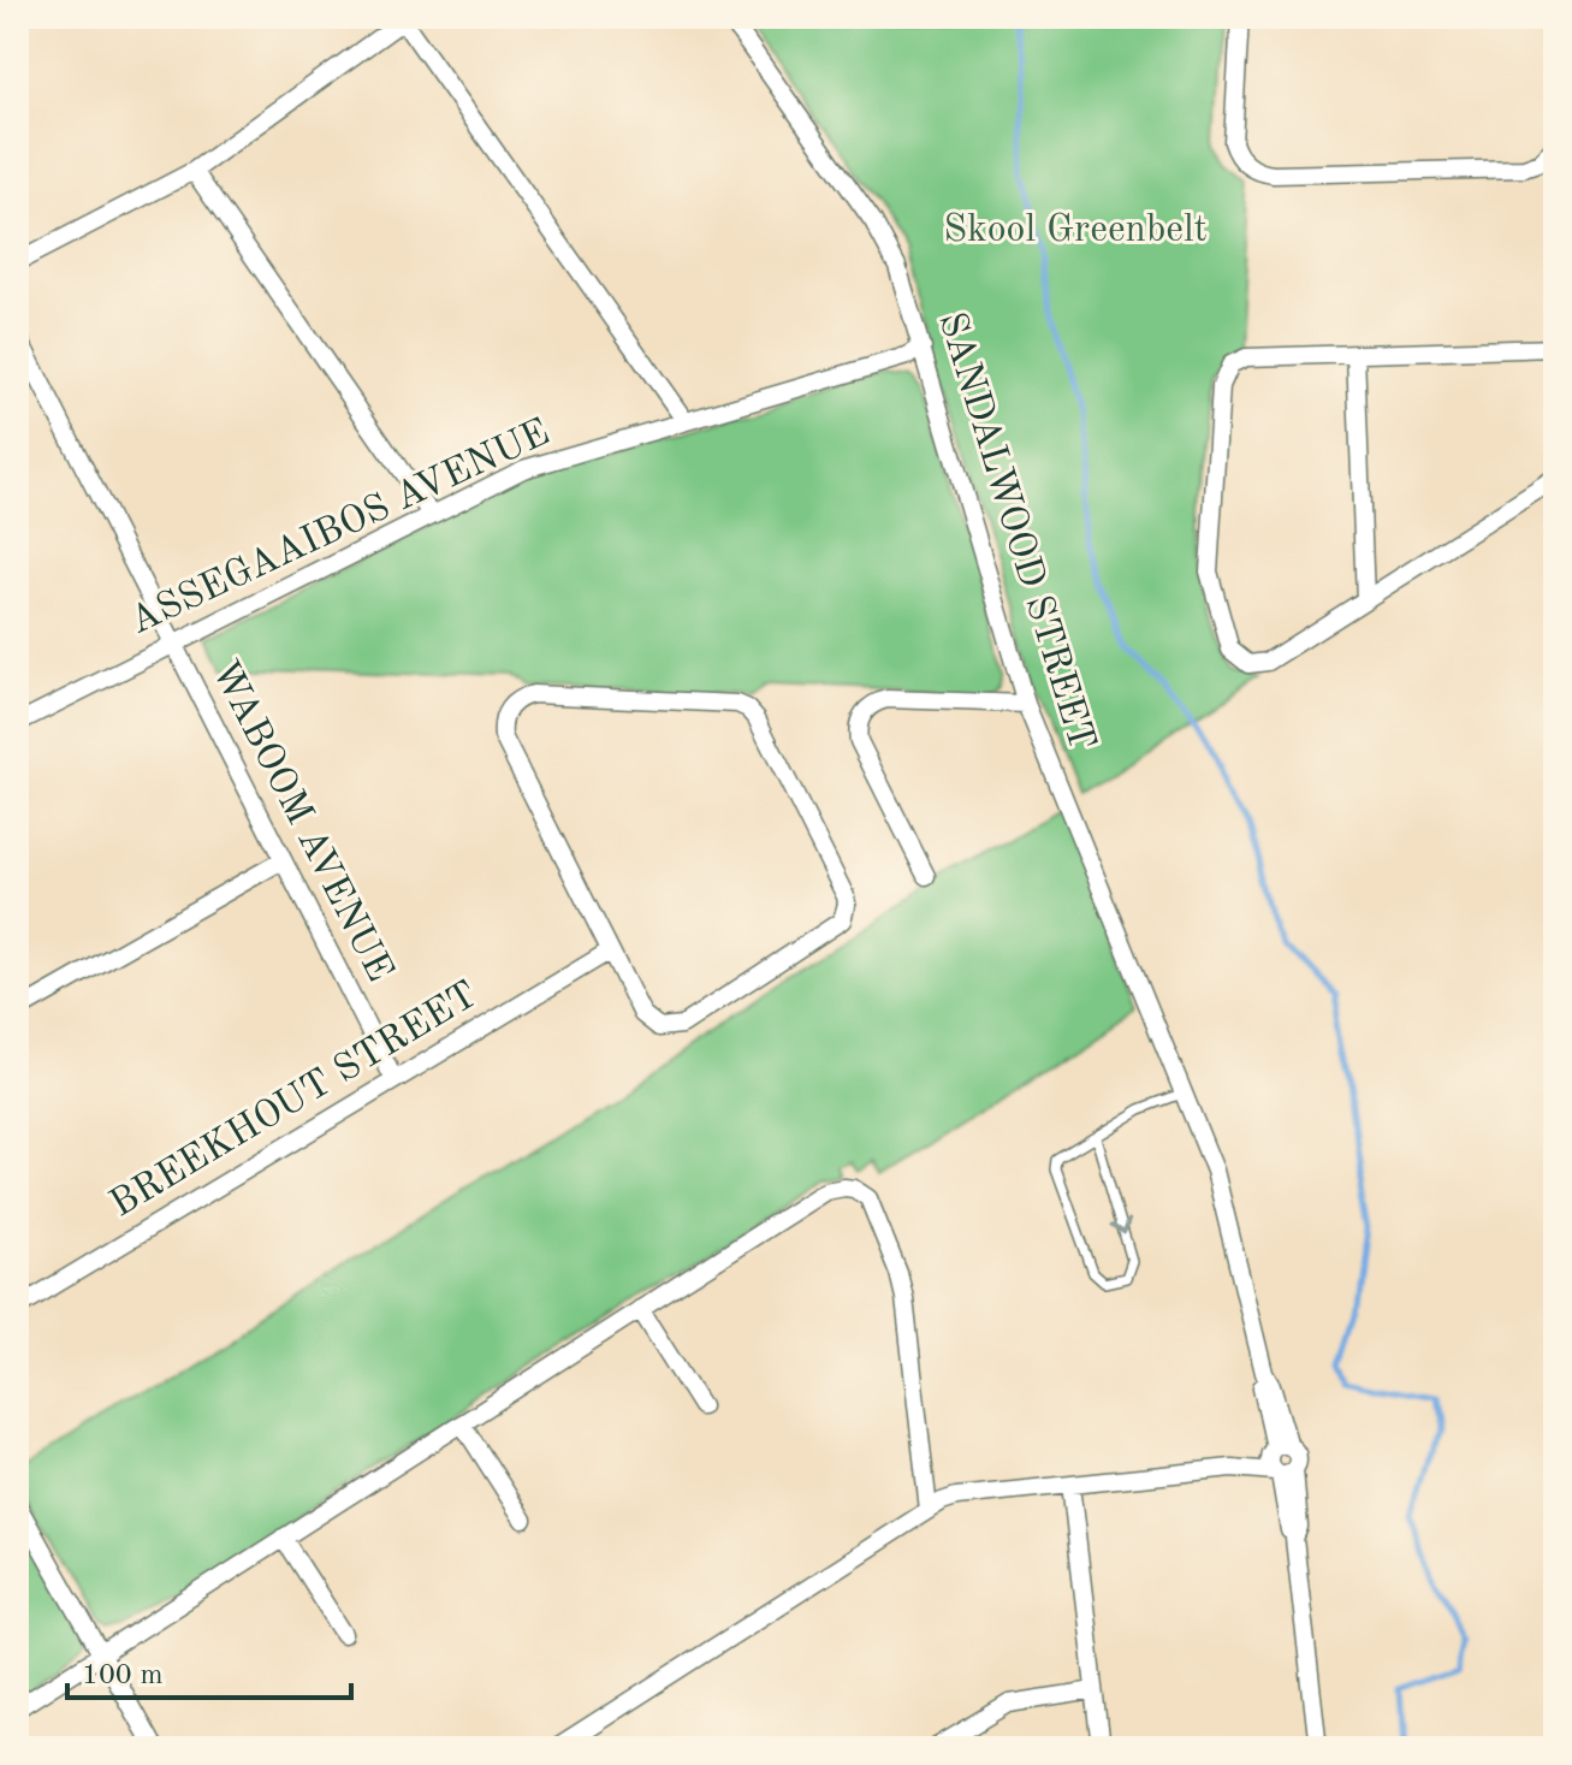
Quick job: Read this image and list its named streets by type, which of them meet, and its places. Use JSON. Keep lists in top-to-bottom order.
{
  "streets": {
    "street": [
      "ASSEGAAIBOS AVENUE",
      "SANDALWOOD STREET",
      "WABOOM AVENUE",
      "BREEKHOUT STREET"
    ]
  },
  "crossings": [
    ["ASSEGAAIBOS AVENUE", "SANDALWOOD STREET"],
    ["ASSEGAAIBOS AVENUE", "WABOOM AVENUE"],
    ["WABOOM AVENUE", "BREEKHOUT STREET"]
  ],
  "parks": ["Skool Greenbelt"],
  "scale_bar": "100 m"
}
